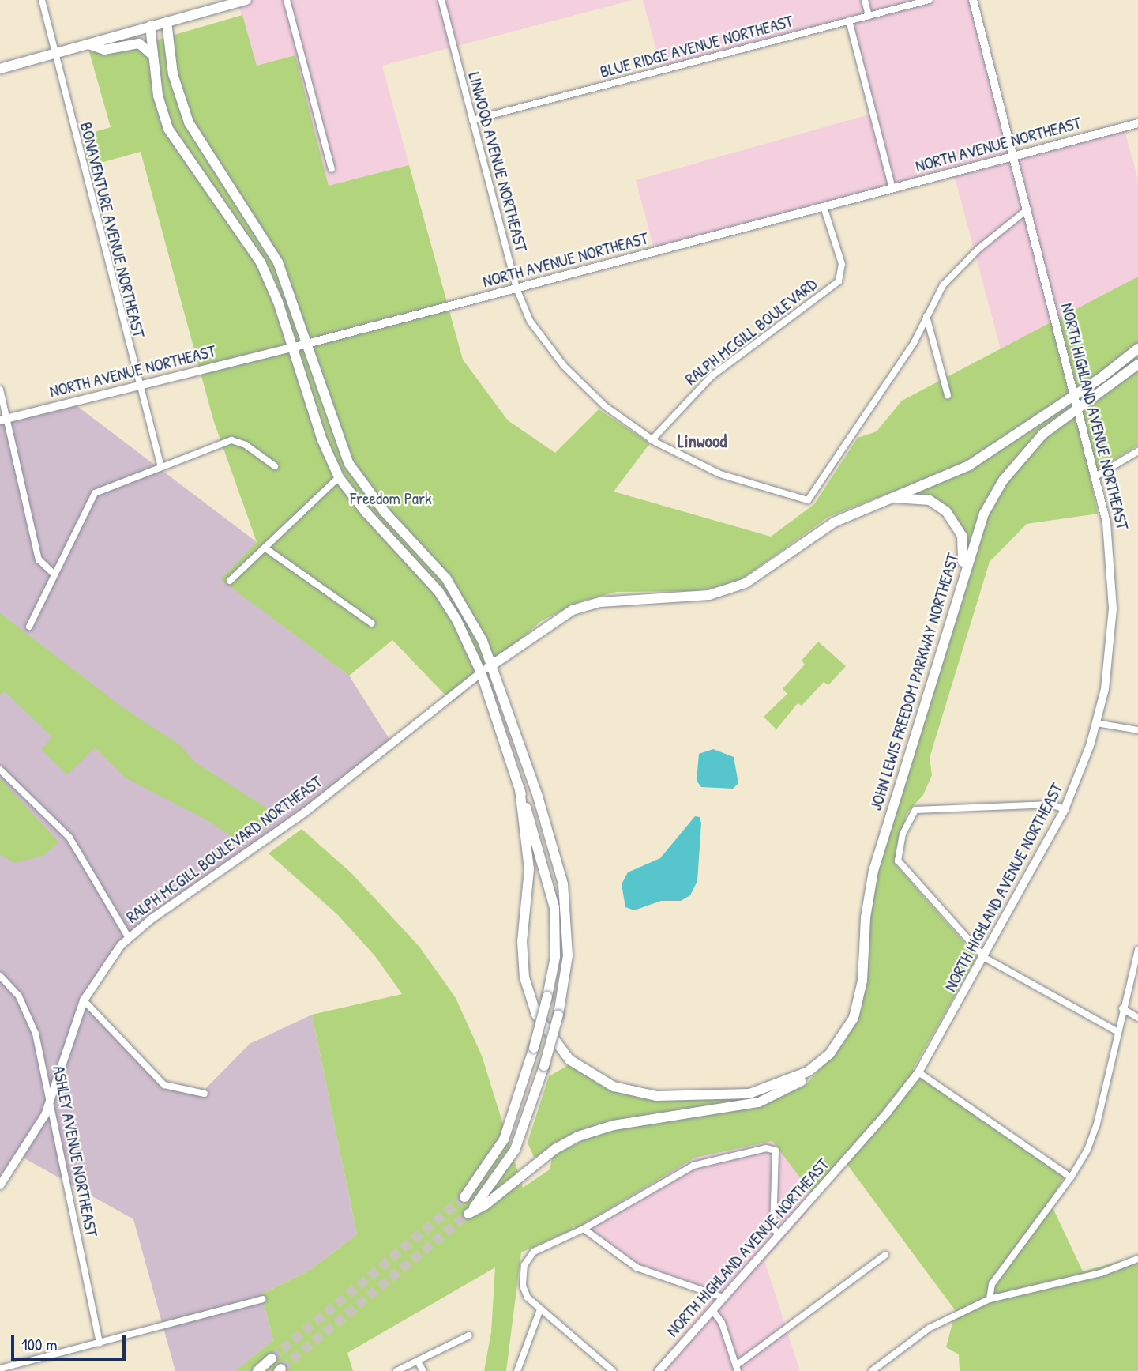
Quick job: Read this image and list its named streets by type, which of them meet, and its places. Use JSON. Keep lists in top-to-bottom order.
{
  "streets": {
    "highway": ["JOHN LEWIS FREEDOM PARKWAY NORTHEAST"],
    "main road": ["NORTH AVENUE NORTHEAST", "NORTH HIGHLAND AVENUE NORTHEAST", "RALPH MCGILL BOULEVARD NORTHEAST"],
    "street": [
      "BLUE RIDGE AVENUE NORTHEAST",
      "LINWOOD AVENUE NORTHEAST",
      "BONAVENTURE AVENUE NORTHEAST",
      "RALPH MCGILL BOULEVARD",
      "ASHLEY AVENUE NORTHEAST"
    ]
  },
  "crossings": [
    ["BLUE RIDGE AVENUE NORTHEAST", "LINWOOD AVENUE NORTHEAST"],
    ["NORTH AVENUE NORTHEAST", "LINWOOD AVENUE NORTHEAST"],
    ["NORTH AVENUE NORTHEAST", "BONAVENTURE AVENUE NORTHEAST"],
    ["NORTH AVENUE NORTHEAST", "RALPH MCGILL BOULEVARD"],
    ["NORTH AVENUE NORTHEAST", "NORTH HIGHLAND AVENUE NORTHEAST"],
    ["LINWOOD AVENUE NORTHEAST", "RALPH MCGILL BOULEVARD"],
    ["NORTH HIGHLAND AVENUE NORTHEAST", "JOHN LEWIS FREEDOM PARKWAY NORTHEAST"],
    ["RALPH MCGILL BOULEVARD NORTHEAST", "ASHLEY AVENUE NORTHEAST"]
  ],
  "districts": ["Linwood"],
  "parks": ["Freedom Park"],
  "scale_bar": "100 m"
}
